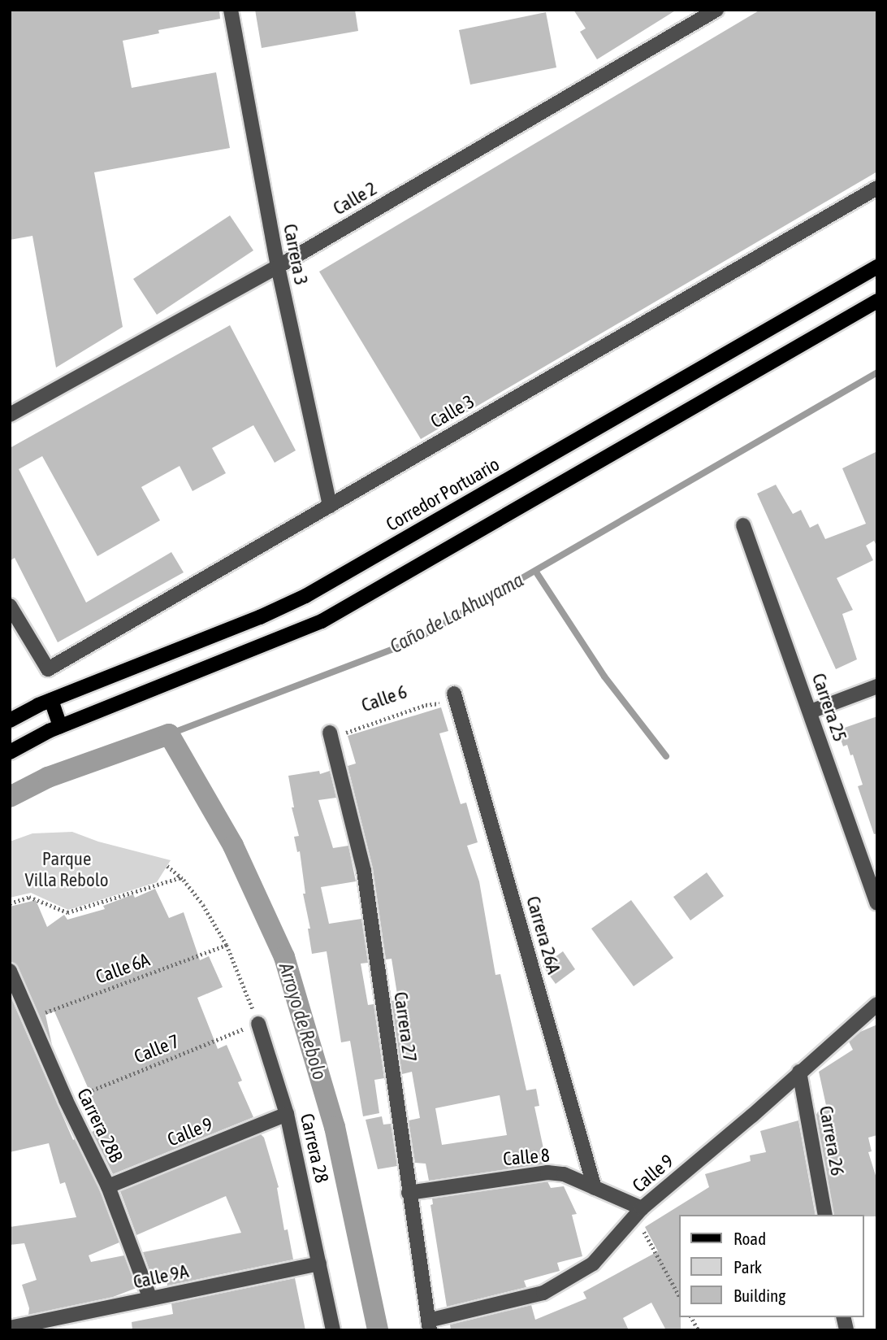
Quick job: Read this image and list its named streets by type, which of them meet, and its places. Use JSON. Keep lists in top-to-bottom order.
{
  "streets": {
    "main road": ["Corredor Portuario"],
    "street": [
      "Calle 2",
      "Carrera 3",
      "Calle 3",
      "Carrera 25",
      "Carrera 26A",
      "Carrera 27",
      "Carrera 28B",
      "Calle 9",
      "Carrera 26",
      "Carrera 28",
      "Calle 8",
      "Calle 9A"
    ],
    "path": ["Calle 6", "Calle 6A", "Calle 7"]
  },
  "crossings": [
    ["Calle 2", "Carrera 3"],
    ["Carrera 3", "Calle 3"],
    ["Calle 6", "Carrera 26A"],
    ["Calle 6", "Carrera 27"],
    ["Carrera 26A", "Calle 8"],
    ["Calle 6A", "Carrera 28B"],
    ["Carrera 27", "Calle 9"],
    ["Carrera 27", "Calle 8"],
    ["Calle 7", "Carrera 28B"],
    ["Calle 7", "Carrera 28"],
    ["Carrera 28B", "Calle 9"],
    ["Carrera 28B", "Calle 9A"],
    ["Calle 9", "Carrera 26"],
    ["Calle 9", "Carrera 28"],
    ["Calle 9", "Calle 8"],
    ["Carrera 28", "Calle 9A"]
  ],
  "water": ["Caño de La Ahuyama", "Arroyo de Rebolo"],
  "parks": ["Parque Villa Rebolo"],
  "legend": ["Road", "Park", "Building"]
}
